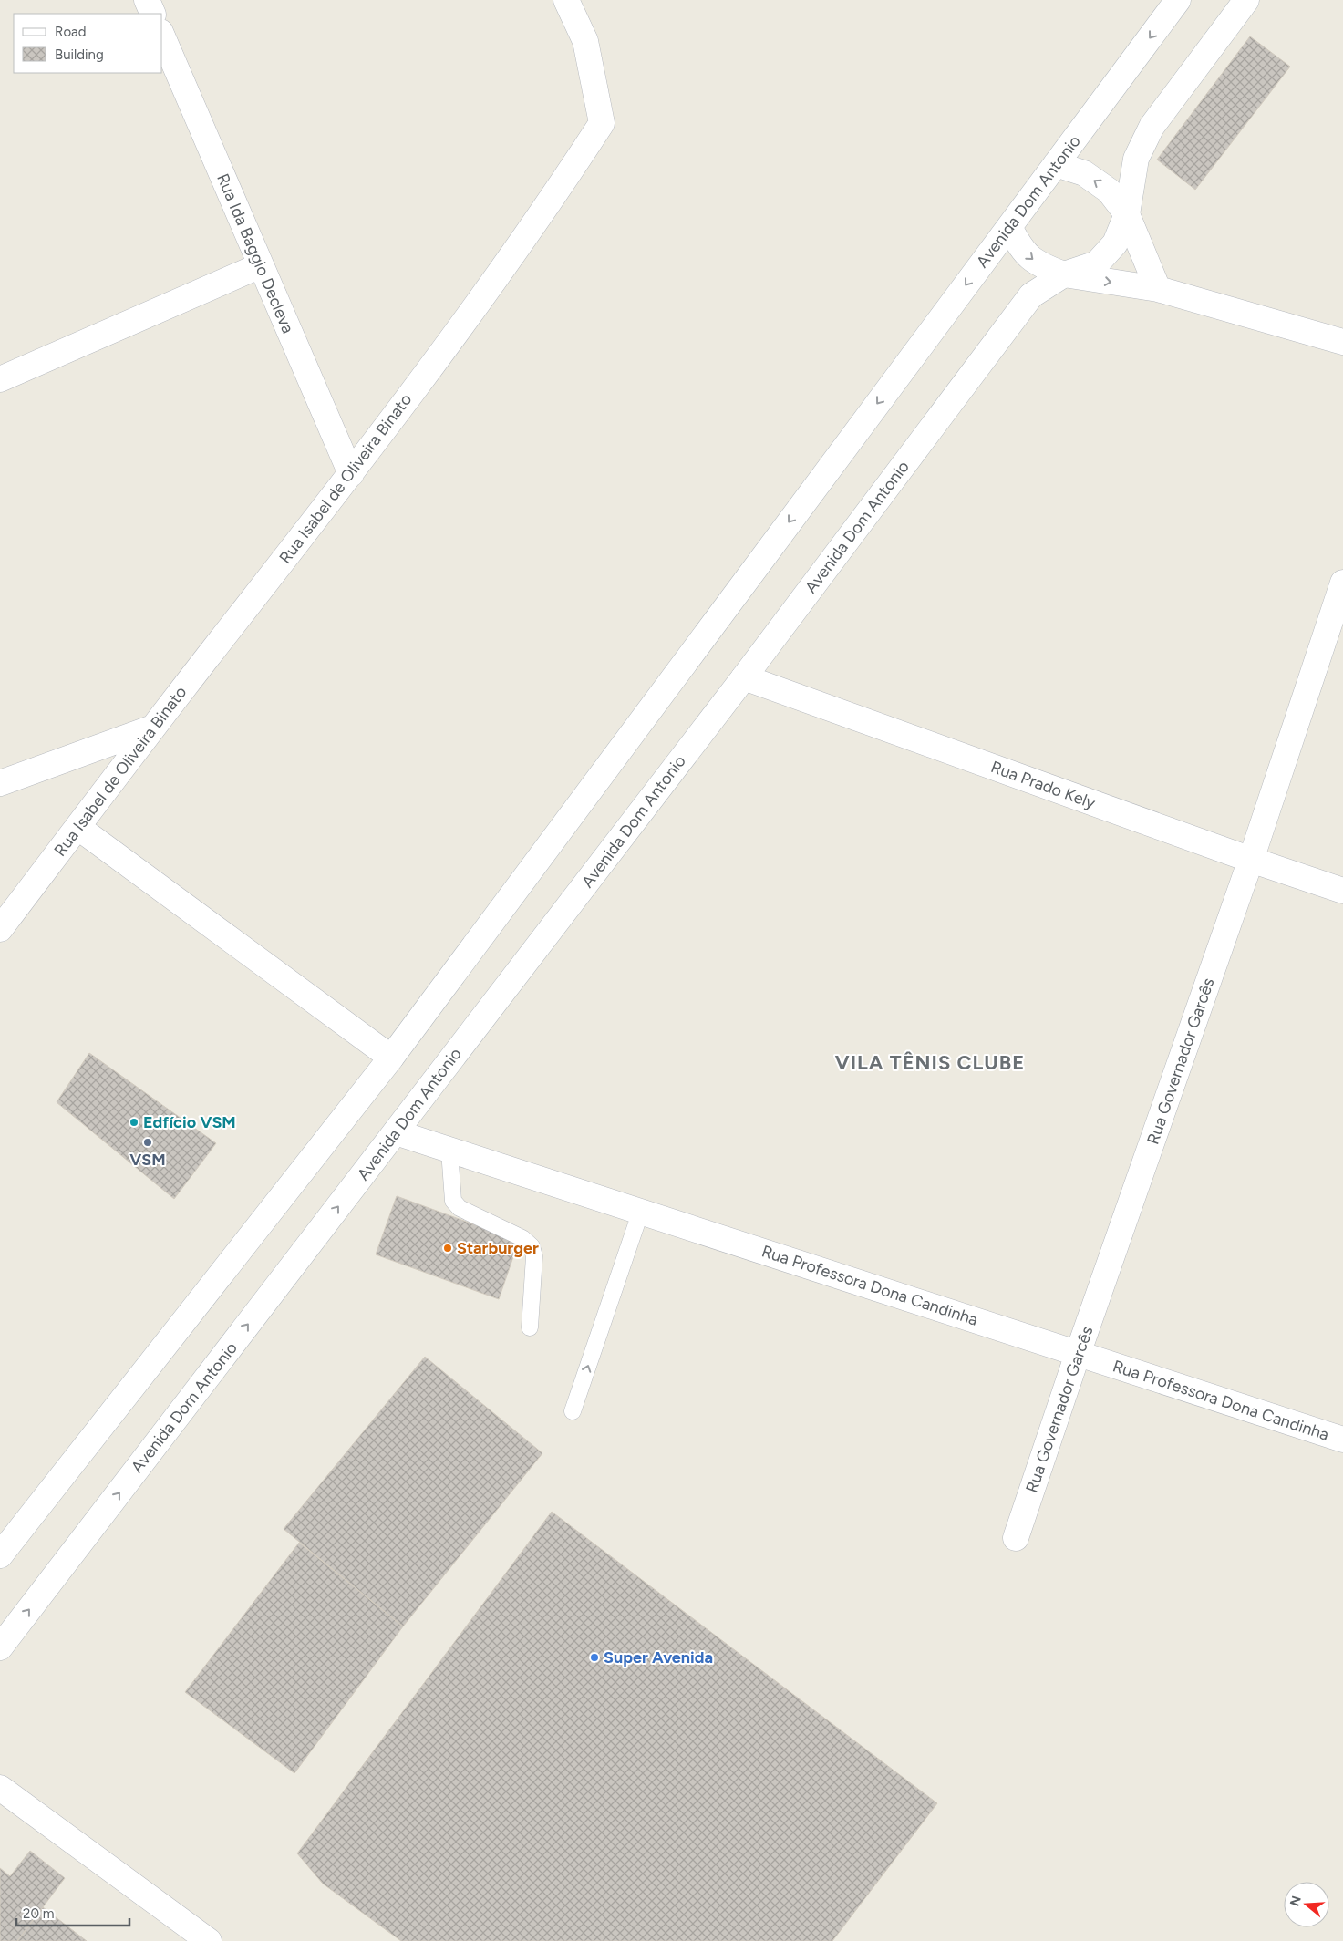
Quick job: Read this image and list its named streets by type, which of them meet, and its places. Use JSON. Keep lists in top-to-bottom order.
{
  "streets": {
    "street": [
      "Avenida Dom Antonio",
      "Rua Ida Baggio Decleva",
      "Rua Isabel de Oliveira Binato",
      "Rua Prado Kely",
      "Rua Governador Garcês",
      "Rua Professora Dona Candinha"
    ]
  },
  "crossings": [
    ["Avenida Dom Antonio", "Rua Prado Kely"],
    ["Avenida Dom Antonio", "Rua Professora Dona Candinha"],
    ["Rua Ida Baggio Decleva", "Rua Isabel de Oliveira Binato"],
    ["Rua Prado Kely", "Rua Governador Garcês"],
    ["Rua Governador Garcês", "Rua Professora Dona Candinha"]
  ],
  "districts": ["VILA TÊNIS CLUBE"],
  "places": [
    "Edfício VSM",
    "VSM",
    "Starburger",
    "Super Avenida"
  ],
  "legend": ["Road", "Building"],
  "scale_bar": "20 m",
  "north": "left"
}
